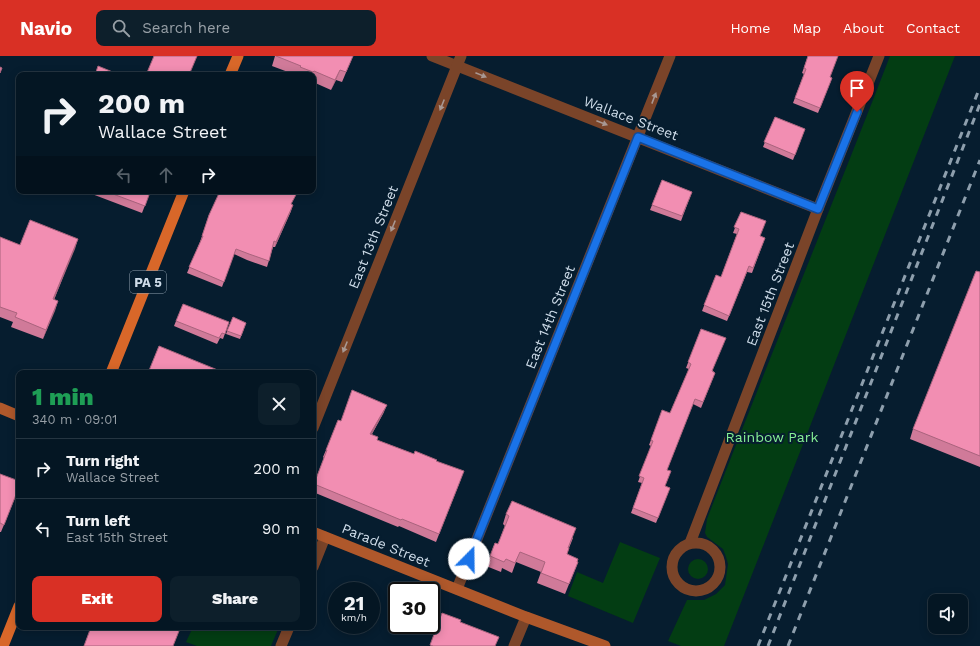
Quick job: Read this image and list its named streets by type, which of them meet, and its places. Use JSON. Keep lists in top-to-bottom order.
{
  "streets": {
    "main road": ["PA 5", "Parade Street"],
    "street": [
      "Wallace Street",
      "East 13th Street",
      "East 15th Street",
      "East 14th Street"
    ]
  },
  "crossings": [
    ["Wallace Street", "East 13th Street"],
    ["Wallace Street", "East 15th Street"],
    ["Wallace Street", "East 14th Street"],
    ["East 14th Street", "Parade Street"]
  ],
  "one_way": ["Wallace Street", "East 13th Street"],
  "parks": ["Rainbow Park"],
  "page": {
    "header": "Navio",
    "search": "Search here",
    "nav": [
      "Home",
      "Map",
      "About",
      "Contact"
    ],
    "turn": ["200 m", "Wallace Street"],
    "heading": ["1 min", "340 m · 09:01"],
    "list": [
      {
        "name": "Turn right",
        "note": "Wallace Street",
        "value": "200 m"
      },
      {
        "name": "Turn left",
        "note": "East 15th Street",
        "value": "90 m"
      }
    ],
    "buttons": ["Exit", "Share"],
    "speed": "21 km/h",
    "limit": "30"
  }
}
